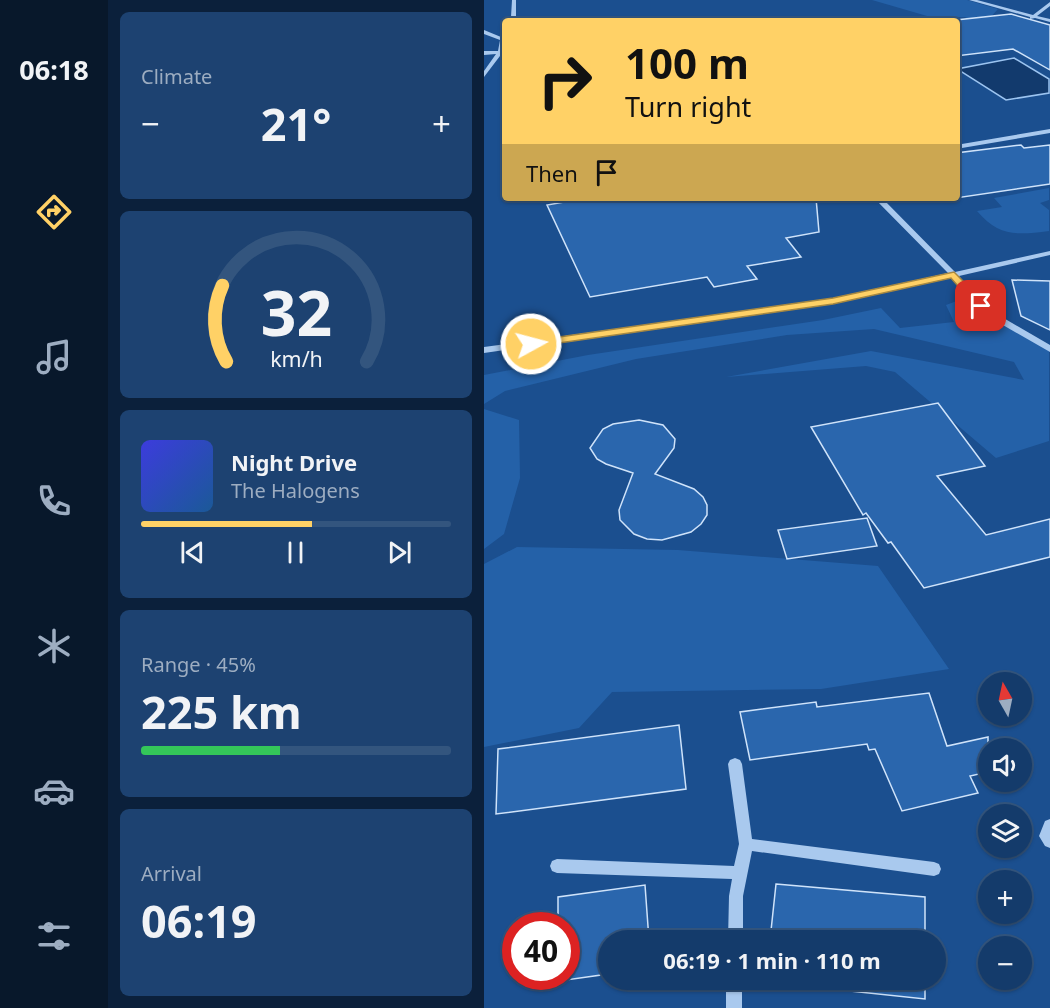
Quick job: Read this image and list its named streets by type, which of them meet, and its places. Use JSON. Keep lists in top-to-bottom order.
{
  "north": "top",
  "page": {
    "tabs": "06:18",
    "tile": [
      "Climate",
      ["Range · 45%", "225 km"],
      ["Arrival", "06:19"]
    ],
    "turn": ["100 m", "Turn right"],
    "heat": ["−", "21°", "+"],
    "then": "Then",
    "song": ["Night Drive", "The Halogens"],
    "map_buttons": ["+", "−"],
    "limit": "40",
    "trip": "06:19 · 1 min · 110 m",
    "gauge": ["32", "km/h"]
  }
}
